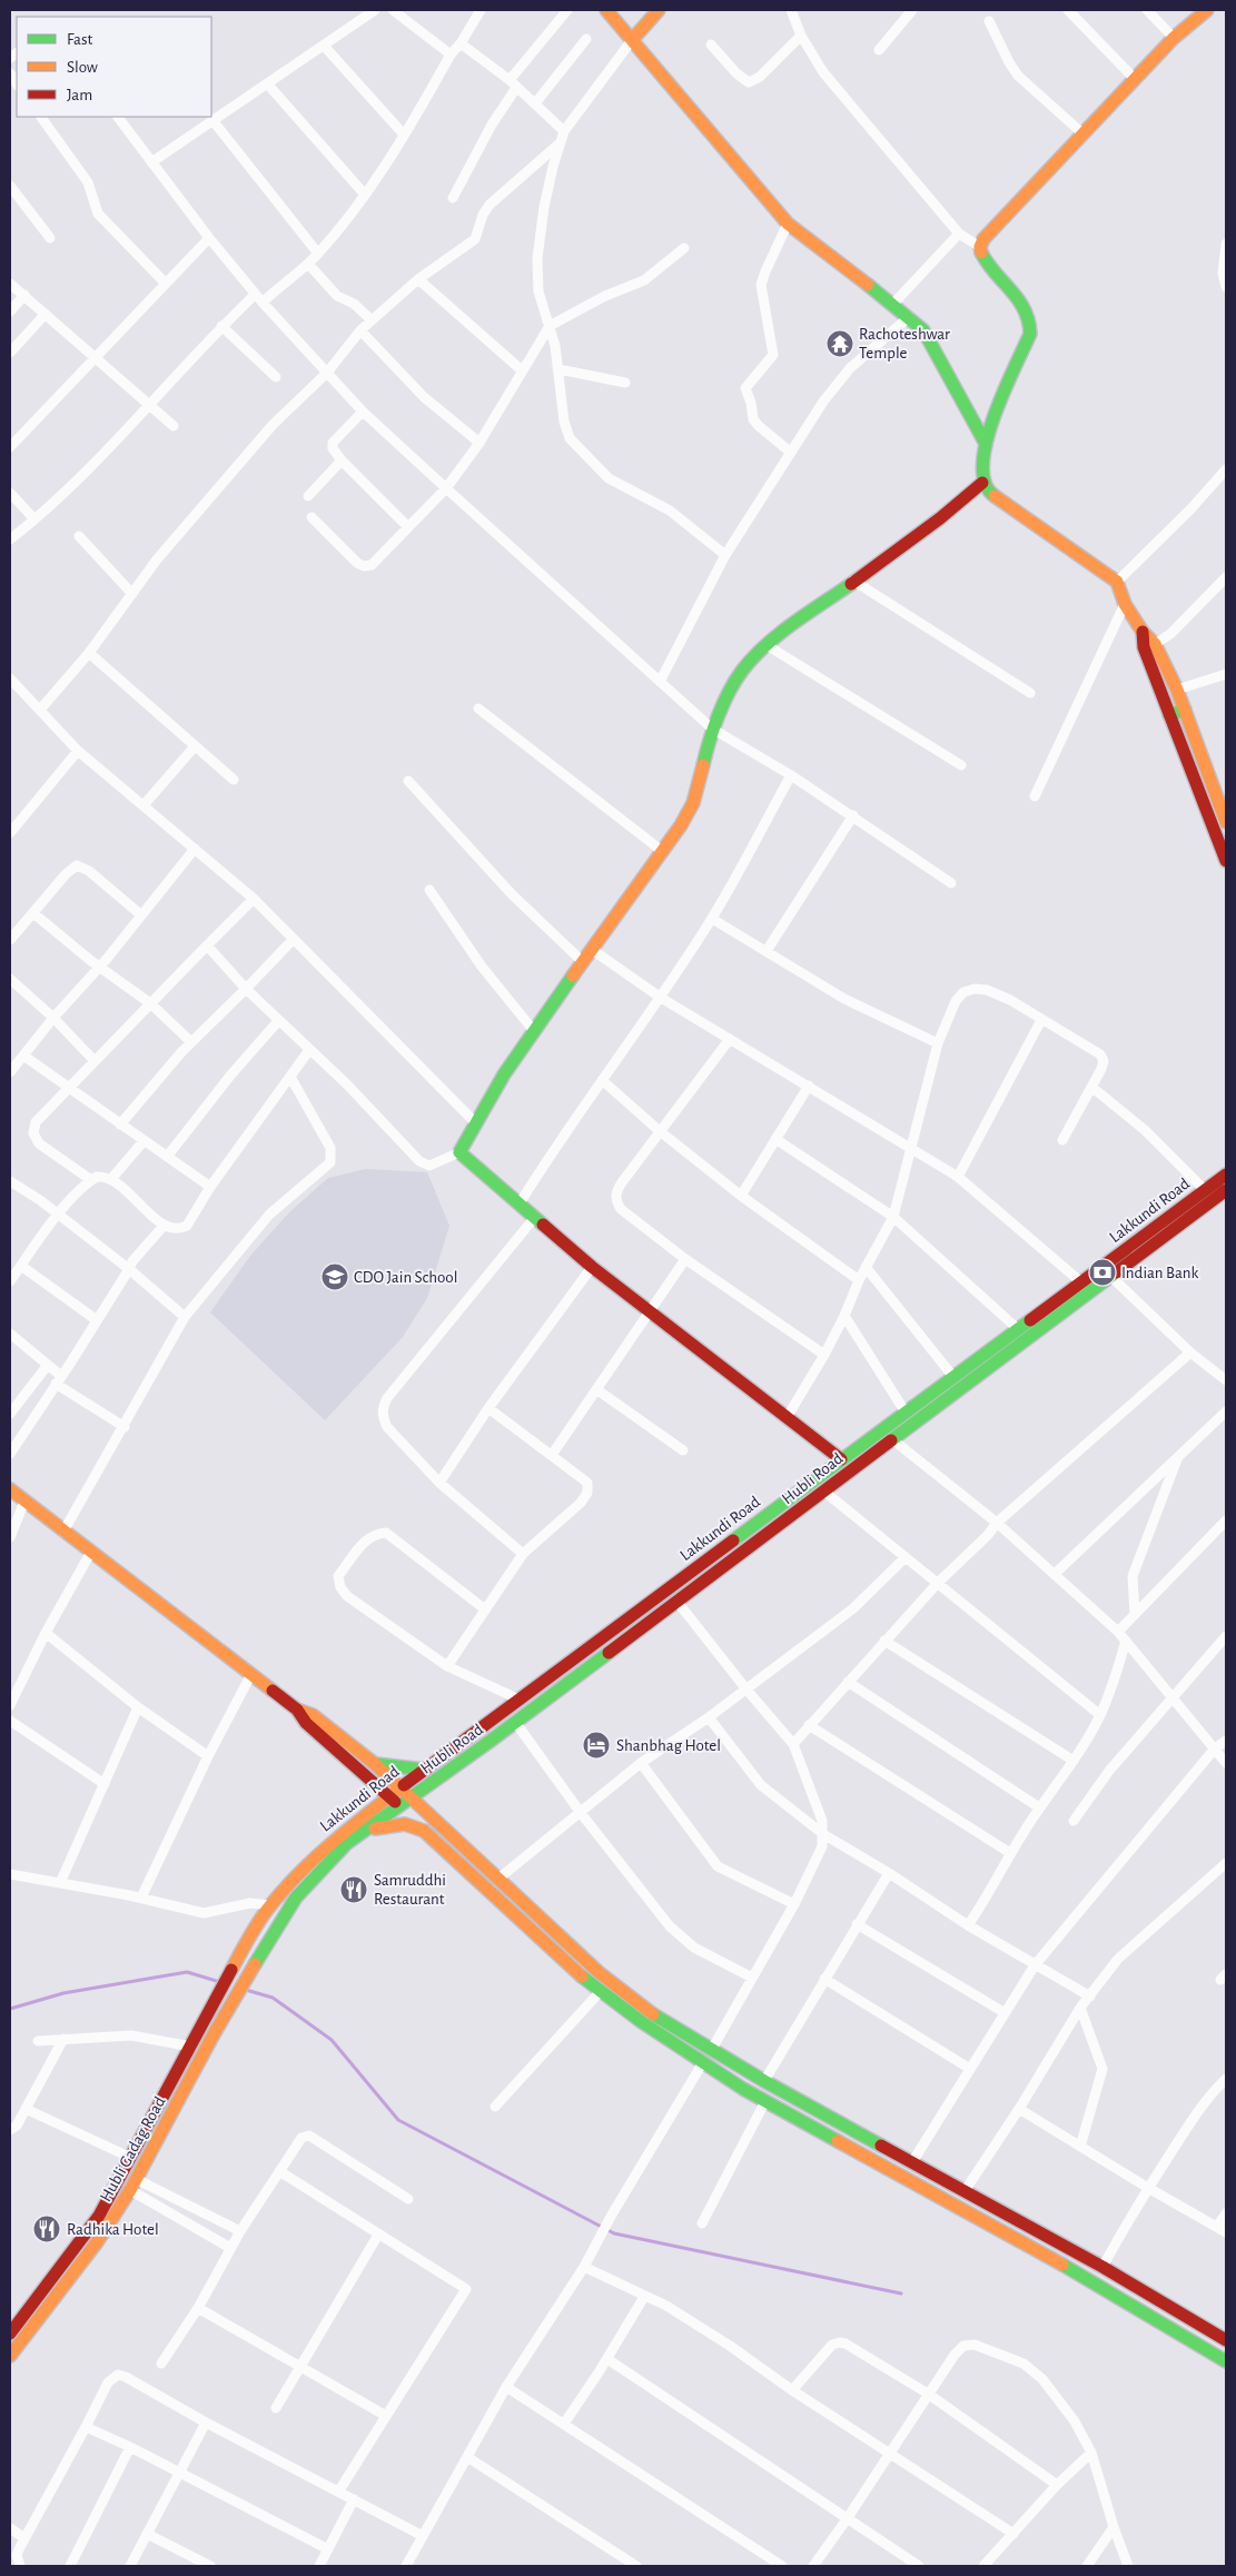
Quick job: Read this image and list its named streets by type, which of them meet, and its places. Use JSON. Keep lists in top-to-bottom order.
{
  "streets": {
    "main road": ["Lakkundi Road", "Hubli Road", "Hubli Gadag Road"]
  },
  "crossings": [
    ["Lakkundi Road", "Hubli Gadag Road"],
    ["Hubli Road", "Hubli Gadag Road"]
  ],
  "places": {
    "temple": ["Rachoteshwar Temple"],
    "bank": ["Indian Bank"],
    "school or university": ["CDO Jain School"],
    "hotel": ["Shanbhag Hotel"],
    "restaurant": ["Samruddhi Restaurant", "Radhika Hotel"]
  },
  "legend": ["Fast", "Slow", "Jam"]
}
